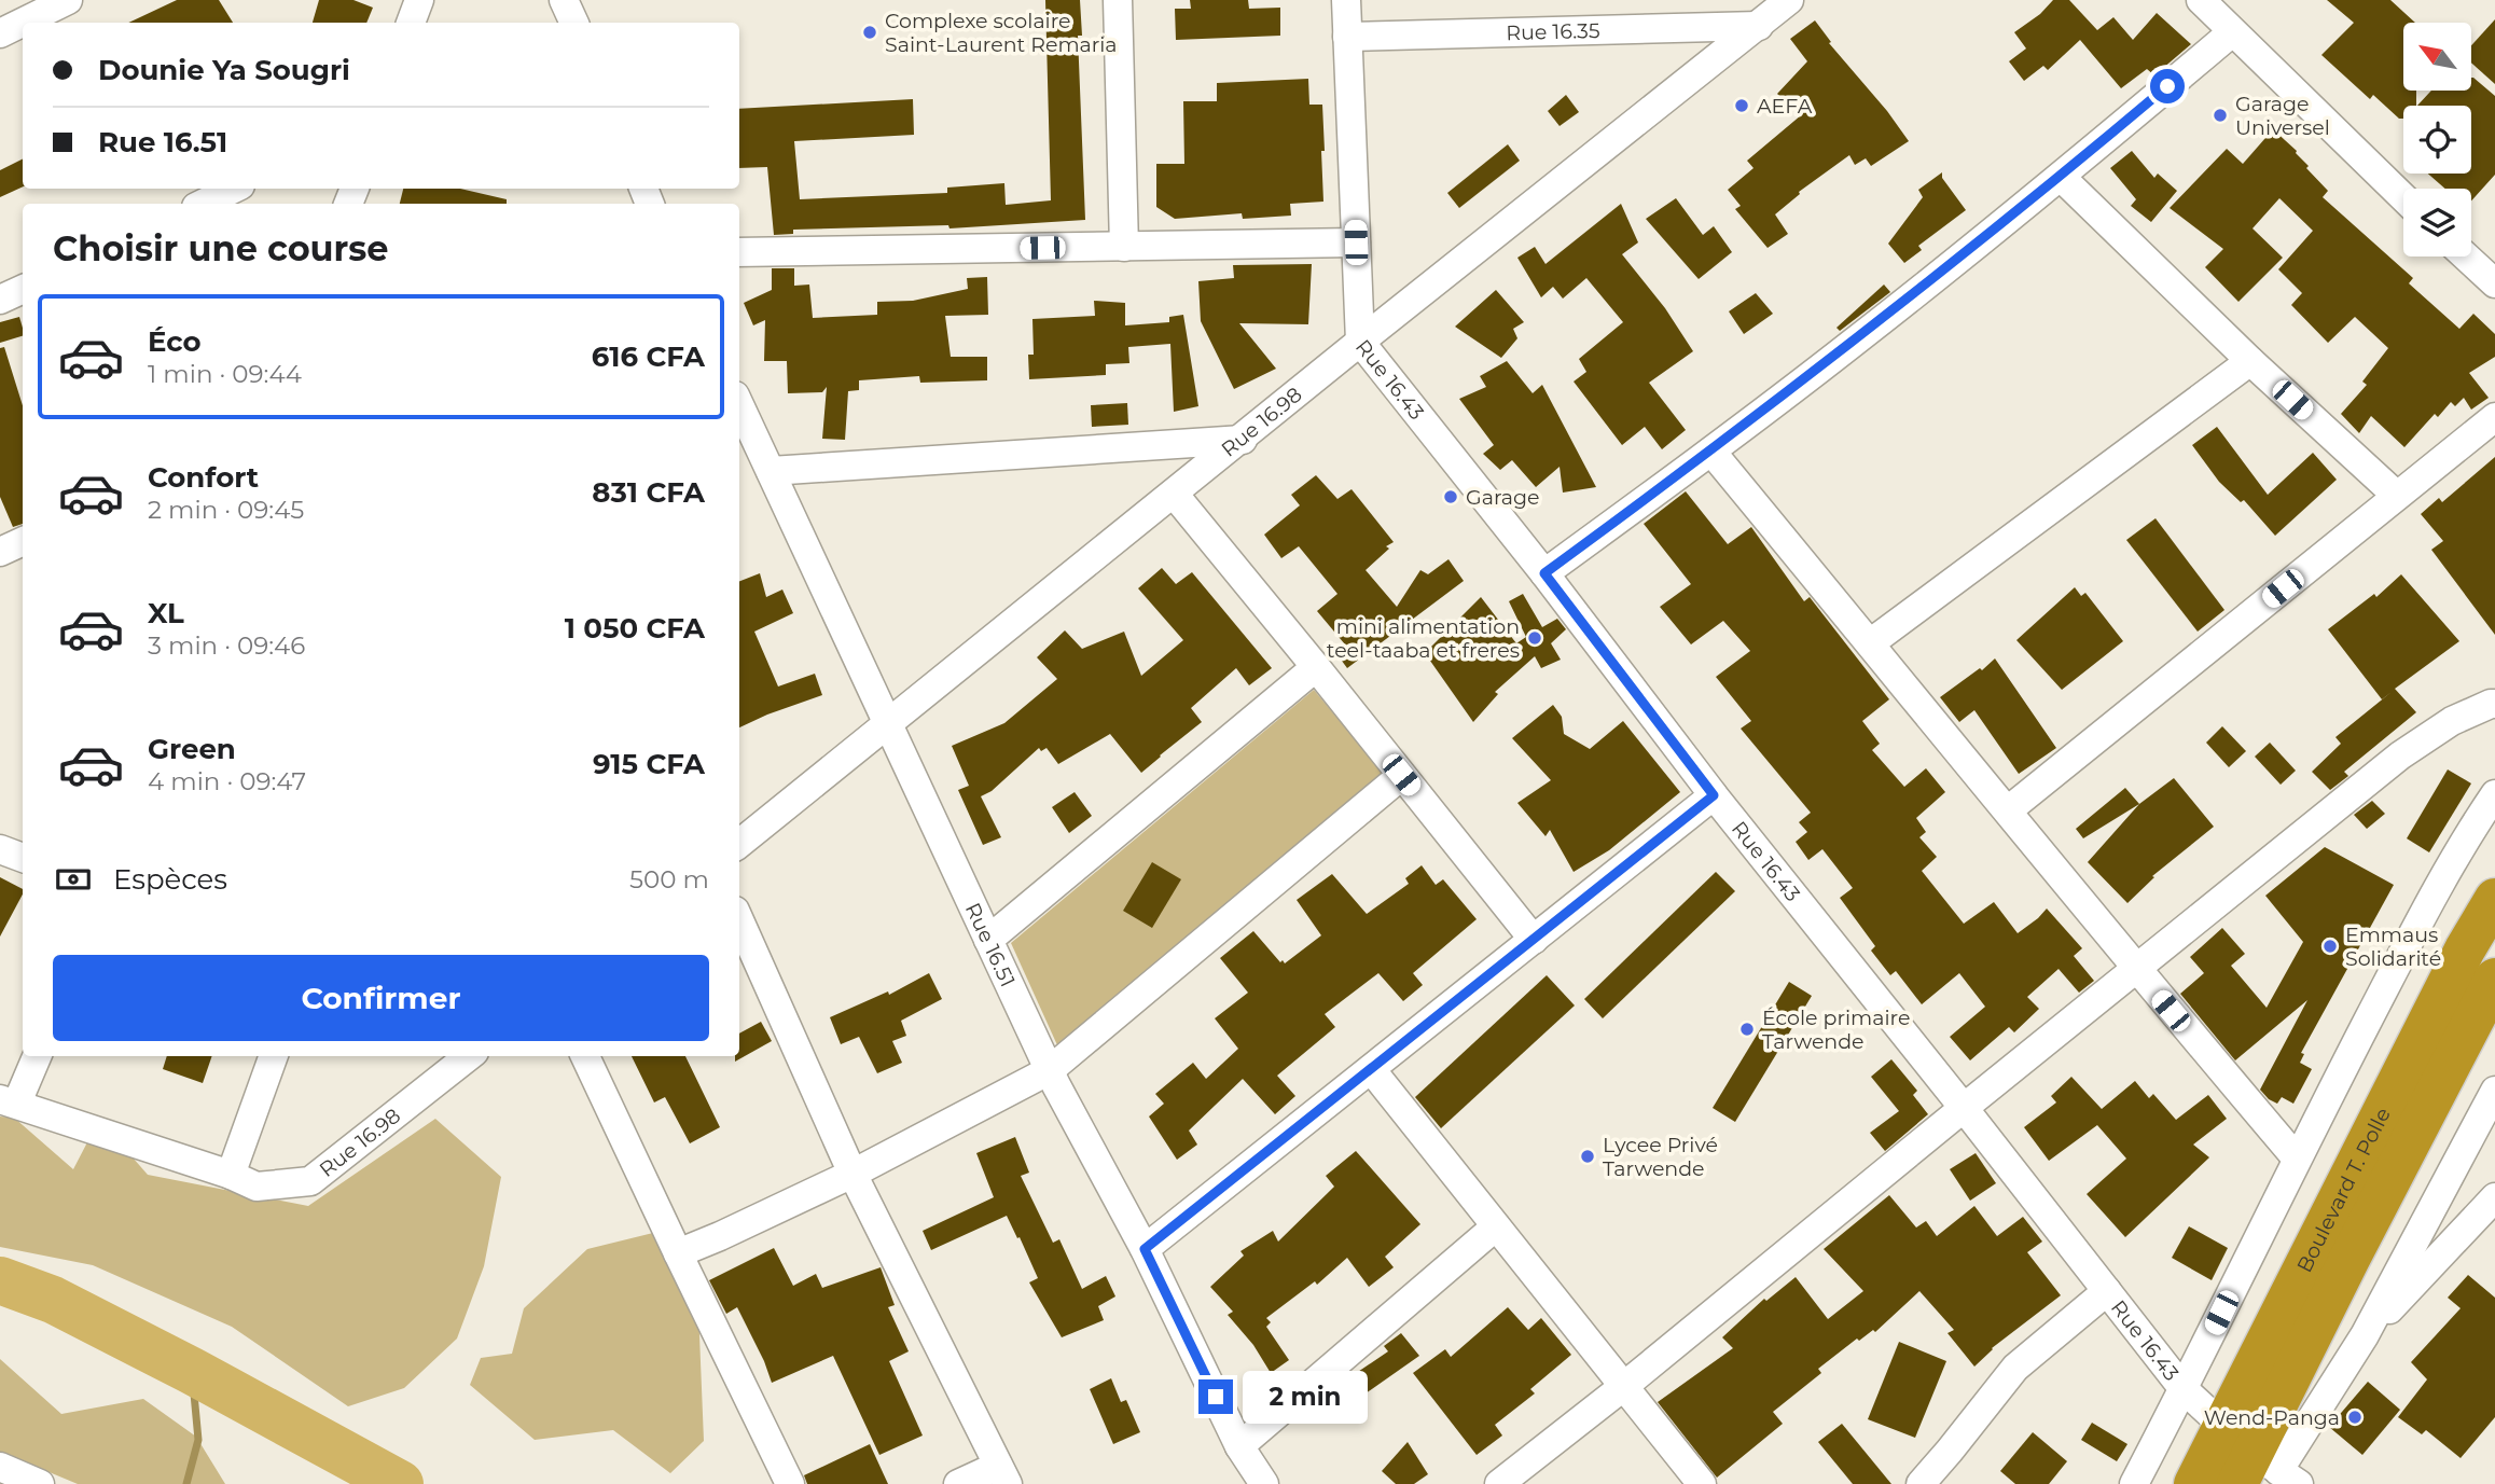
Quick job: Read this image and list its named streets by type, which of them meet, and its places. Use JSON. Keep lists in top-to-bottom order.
{
  "streets": {
    "highway": ["Boulevard T. Polle"],
    "street": [
      "Rue 16.35",
      "Rue 16.43",
      "Rue 16.98",
      "Rue 16.51"
    ]
  },
  "crossings": [
    ["Rue 16.35", "Rue 16.43"],
    ["Rue 16.35", "Rue 16.98"],
    ["Rue 16.43", "Rue 16.98"],
    ["Rue 16.43", "Boulevard T. Polle"],
    ["Rue 16.98", "Rue 16.51"]
  ],
  "places": [
    "Complexe scolaire Saint-Laurent Remaria",
    "AEFA",
    "Garage Universel",
    "Garage",
    "mini alimentation teel-taaba et freres",
    "Emmaus Solidarité",
    "École primaire Tarwende",
    "Lycee Privé Tarwende",
    "Wend-Panga"
  ],
  "north": "top left",
  "page": {
    "banner": ["Dounie Ya Sougri", "Rue 16.51"],
    "heading": "Choisir une course",
    "list": [
      {
        "name": "Éco",
        "note": "1 min · 09:44",
        "value": "616 CFA"
      },
      {
        "name": "Confort",
        "note": "2 min · 09:45",
        "value": "831 CFA"
      },
      {
        "name": "XL",
        "note": "3 min · 09:46",
        "value": "1 050 CFA"
      },
      {
        "name": "Green",
        "note": "4 min · 09:47",
        "value": "915 CFA"
      }
    ],
    "pay": ["Espèces", "500 m"],
    "buttons": "Confirmer",
    "bubble": "2 min"
  }
}
